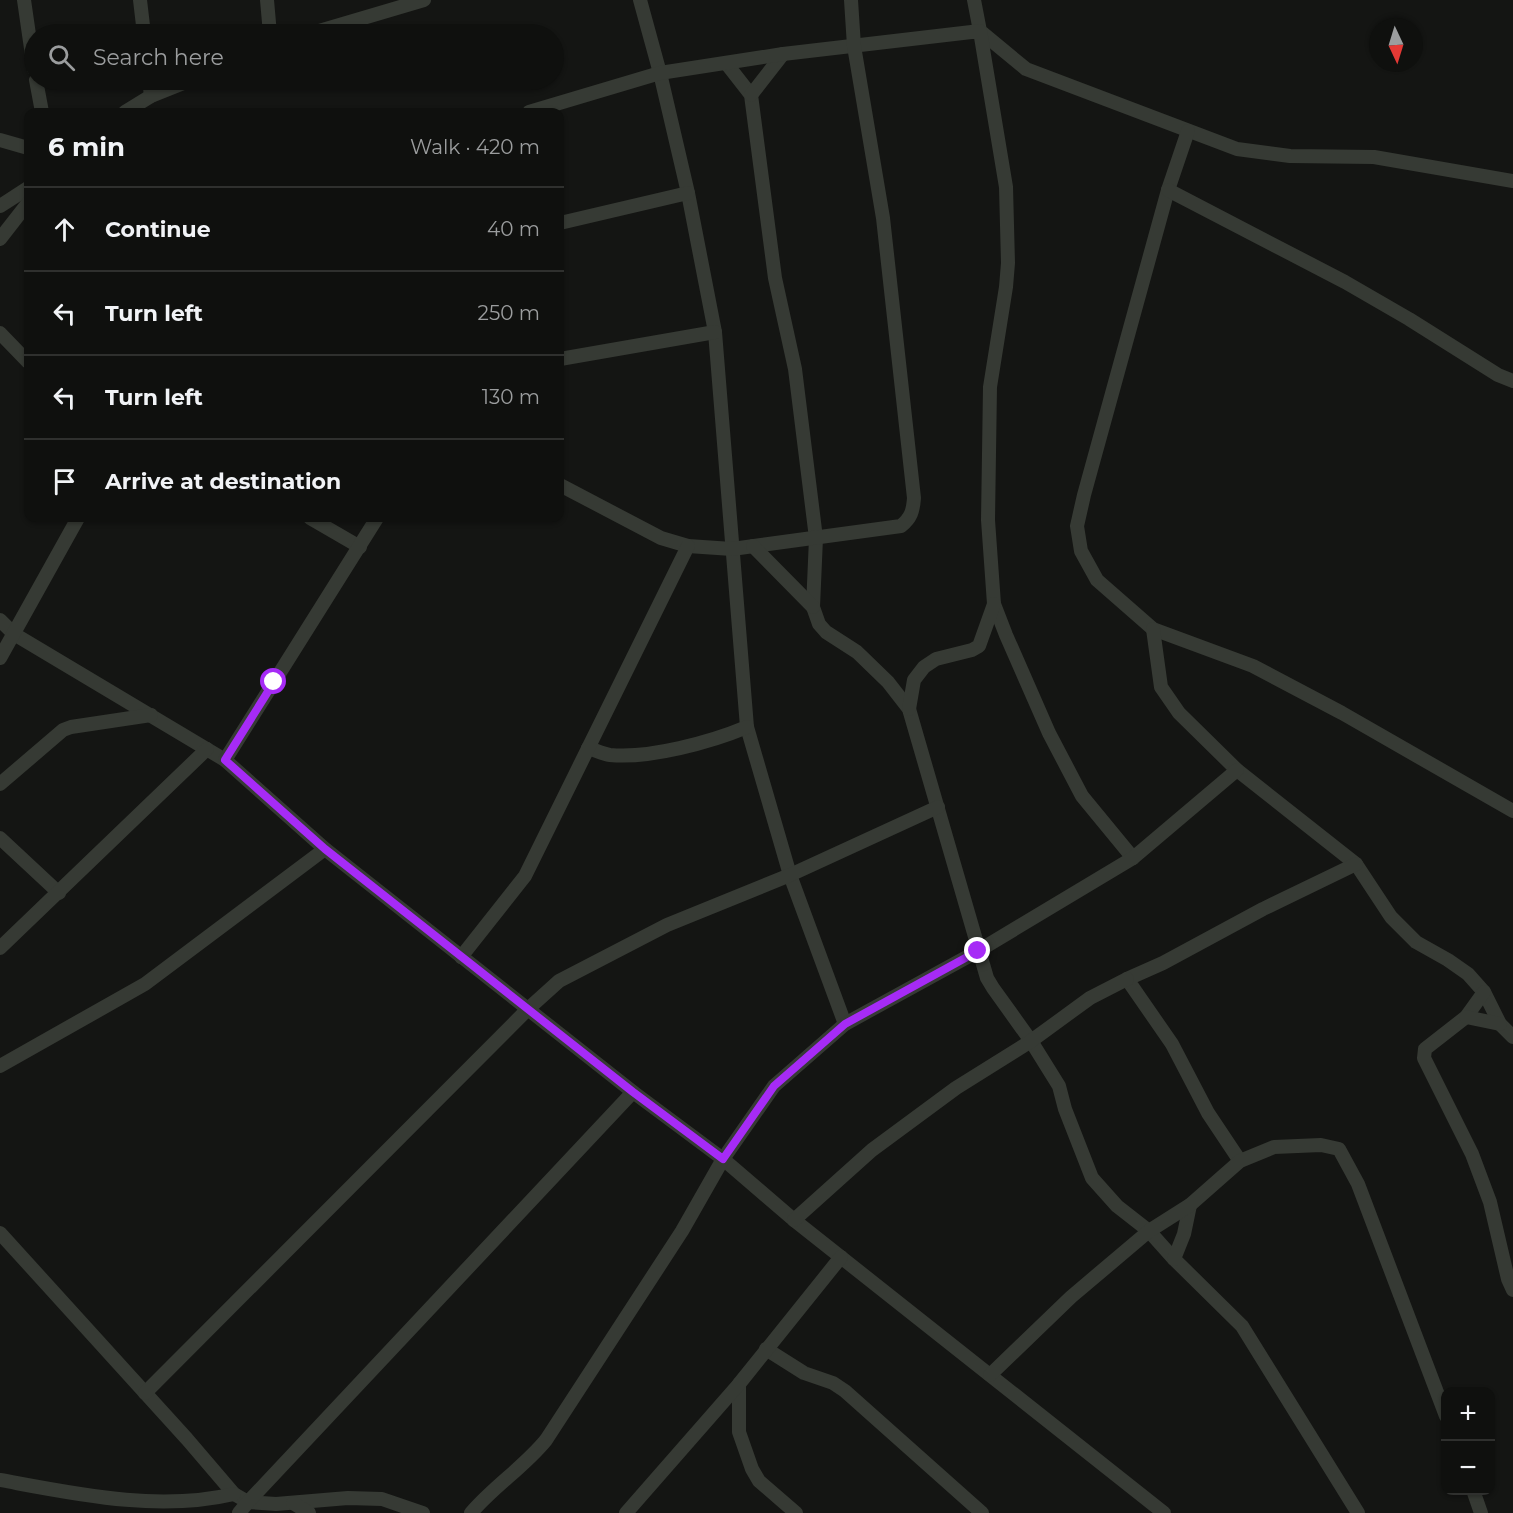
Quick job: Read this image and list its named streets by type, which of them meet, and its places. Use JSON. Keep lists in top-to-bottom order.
{
  "north": "bottom",
  "page": {
    "search": "Search here",
    "heading": ["6 min", "Walk · 420 m"],
    "list": [
      ["Continue", "40 m"],
      ["Turn left", "250 m"],
      ["Turn left", "130 m"],
      "Arrive at destination"
    ],
    "map_buttons": ["+", "−"]
  }
}
